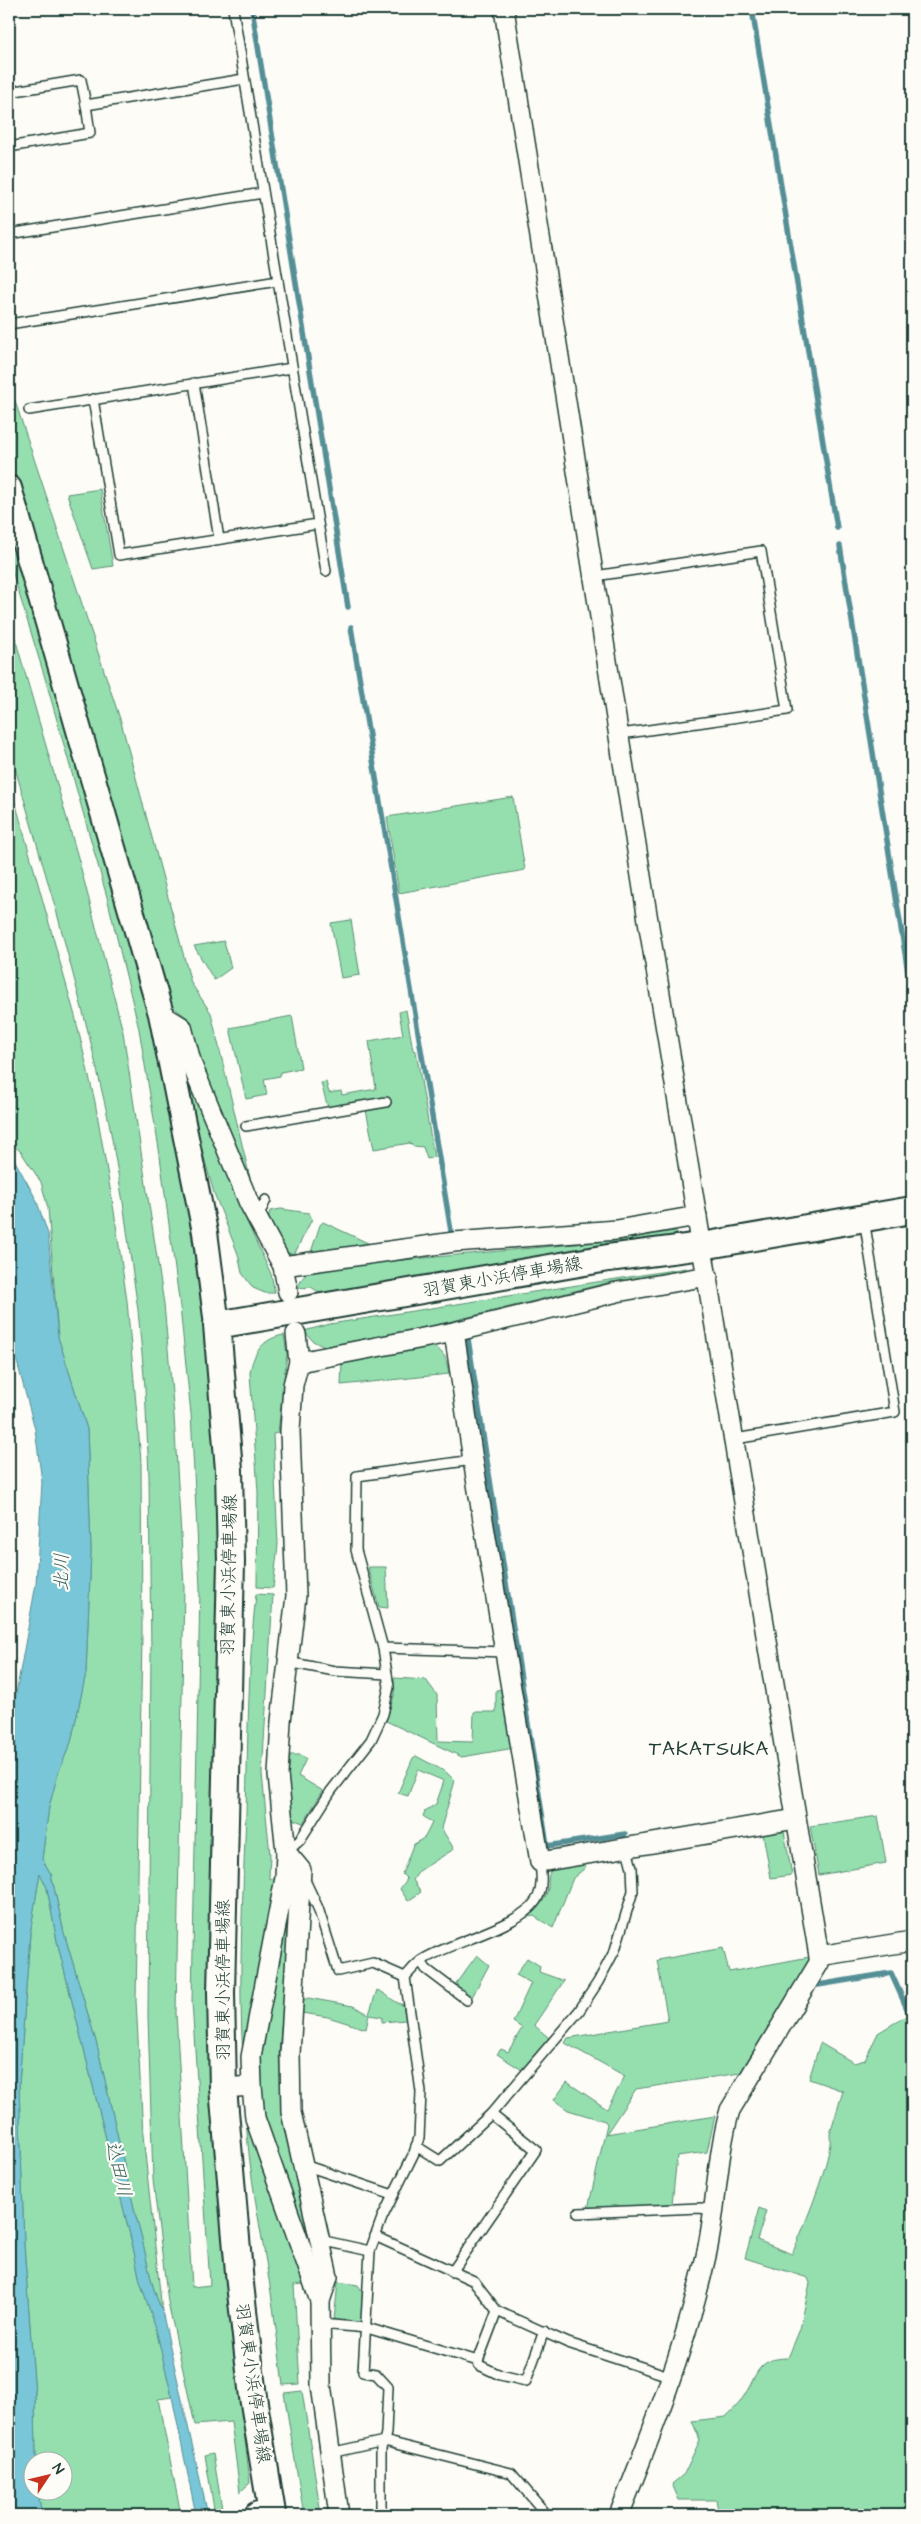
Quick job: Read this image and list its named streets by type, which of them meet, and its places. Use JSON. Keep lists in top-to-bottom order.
{
  "streets": {
    "main road": ["羽賀東小浜停車場線"]
  },
  "districts": ["TAKATSUKA"],
  "water": ["北川", "込田川"],
  "north": "top right"
}
